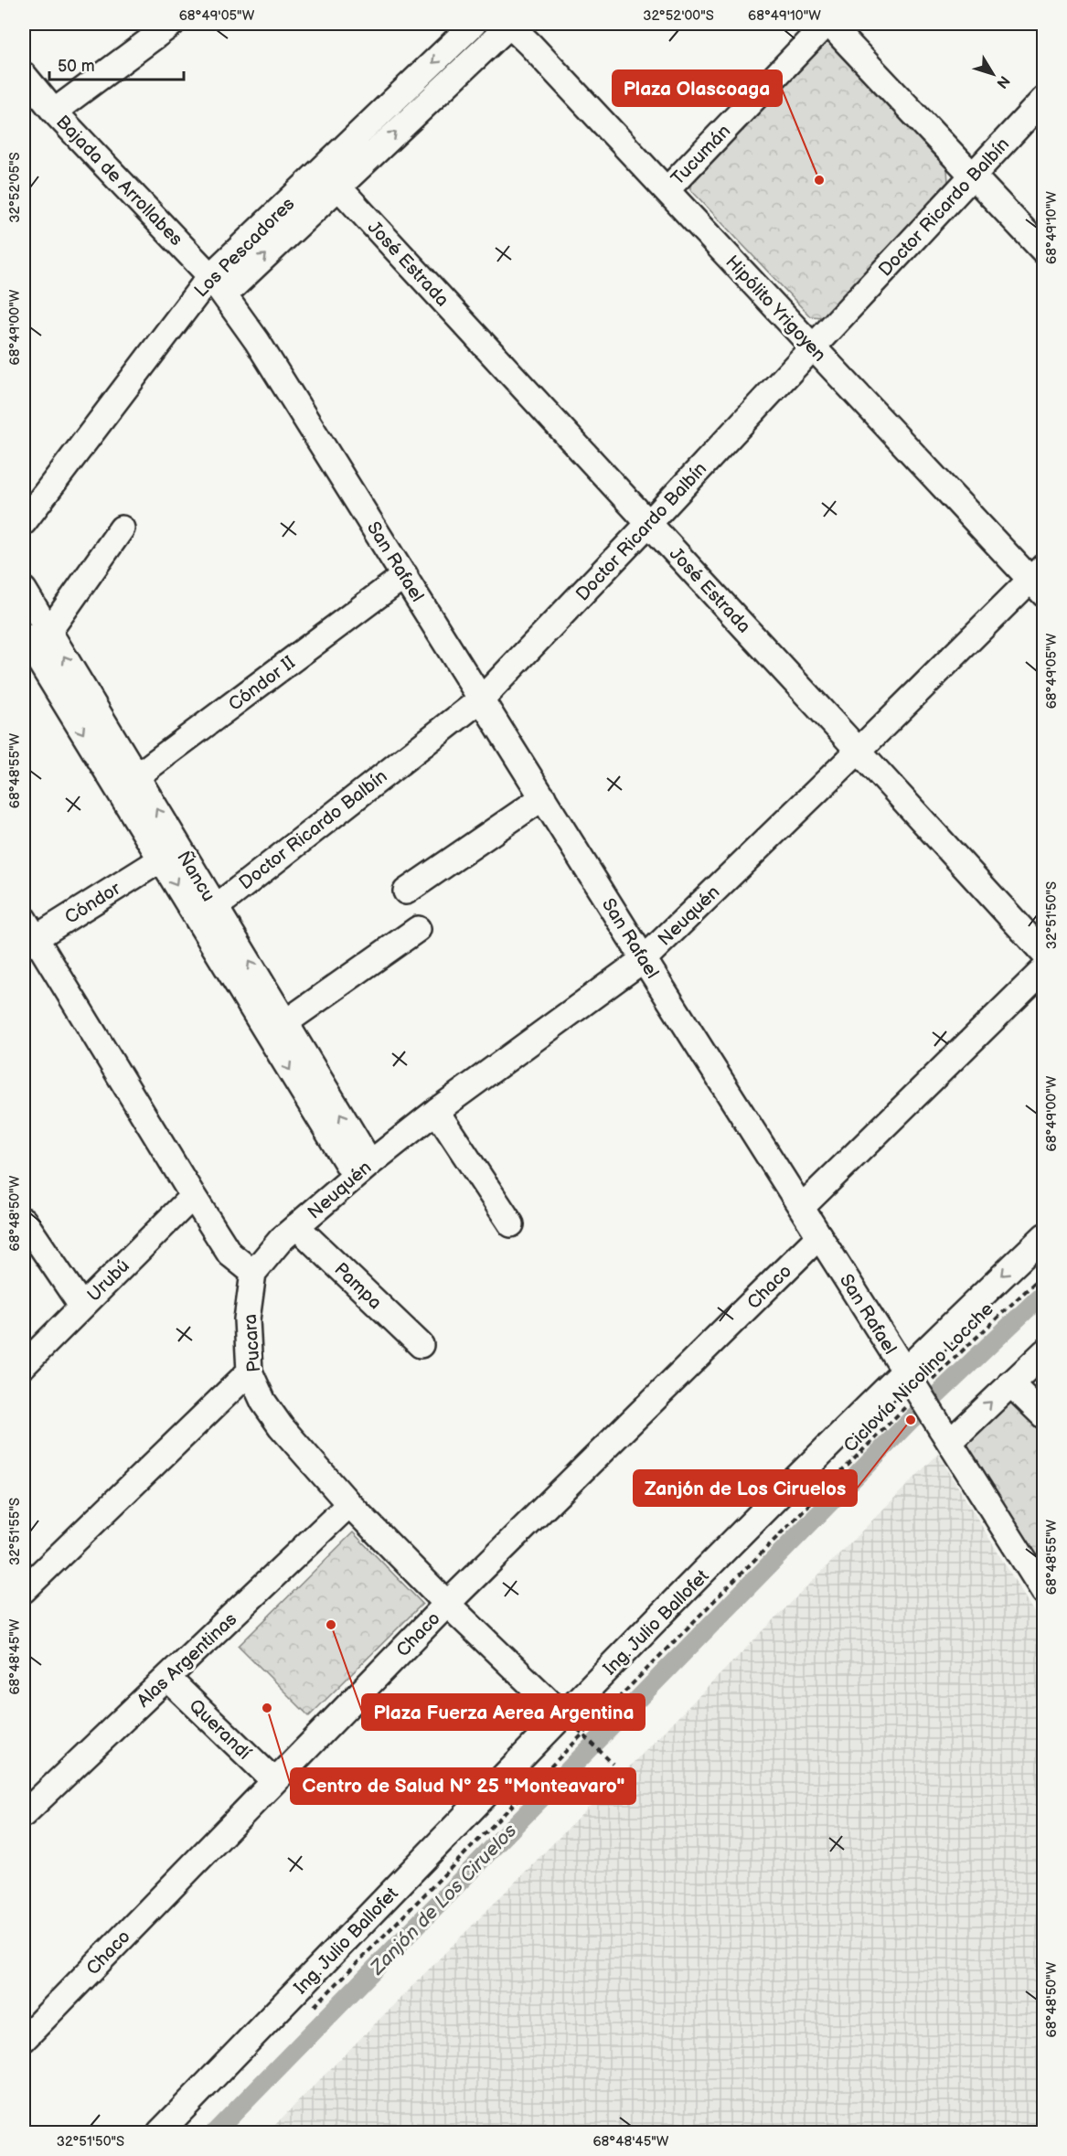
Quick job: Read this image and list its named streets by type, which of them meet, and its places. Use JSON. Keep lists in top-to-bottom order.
{
  "streets": {
    "street": [
      "Tucumán",
      "Bajada de Arrollabes",
      "Doctor Ricardo Balbín",
      "Los Pescadores",
      "José Estrada",
      "Hipólito Yrigoyen",
      "San Rafael",
      "Cóndor II",
      "Ñancu",
      "Cóndor",
      "Neuquén",
      "Urubú",
      "Pampa",
      "Chaco",
      "Pucara",
      "Ing. Julio Ballofet",
      "Alas Argentinas",
      "Querandí"
    ],
    "path": ["Ciclovía Nicolino Locche"]
  },
  "crossings": [
    ["Tucumán", "Hipólito Yrigoyen"],
    ["Bajada de Arrollabes", "Los Pescadores"],
    ["Bajada de Arrollabes", "San Rafael"],
    ["Doctor Ricardo Balbín", "José Estrada"],
    ["Doctor Ricardo Balbín", "Hipólito Yrigoyen"],
    ["Doctor Ricardo Balbín", "San Rafael"],
    ["Doctor Ricardo Balbín", "Ñancu"],
    ["Los Pescadores", "José Estrada"],
    ["Los Pescadores", "Hipólito Yrigoyen"],
    ["Los Pescadores", "San Rafael"],
    ["José Estrada", "Neuquén"],
    ["Hipólito Yrigoyen", "Neuquén"],
    ["San Rafael", "Cóndor II"],
    ["San Rafael", "Neuquén"],
    ["San Rafael", "Chaco"],
    ["San Rafael", "Ciclovía Nicolino Locche"],
    ["San Rafael", "Ing. Julio Ballofet"],
    ["Cóndor II", "Ñancu"],
    ["Ñancu", "Cóndor"],
    ["Ñancu", "Neuquén"],
    ["Neuquén", "Pampa"],
    ["Neuquén", "Pucara"],
    ["Chaco", "Pucara"],
    ["Chaco", "Querandí"],
    ["Pucara", "Ing. Julio Ballofet"],
    ["Pucara", "Alas Argentinas"],
    ["Ciclovía Nicolino Locche", "Ing. Julio Ballofet"],
    ["Alas Argentinas", "Querandí"]
  ],
  "water": ["Zanjón de Los Ciruelos"],
  "places": [
    "Plaza Olascoaga",
    "Zanjón de Los Ciruelos",
    "Plaza Fuerza Aerea Argentina",
    "Centro de Salud Nº 25 \"Monteavaro\""
  ],
  "scale_bar": "50 m",
  "north": "bottom right",
  "coordinates": [
    "68°49'05\"W",
    "32°52'00\"S",
    "68°49'10\"W",
    "32°52'05\"S",
    "68°49'00\"W",
    "68°48'55\"W",
    "32°51'50\"S",
    "68°48'50\"W",
    "32°51'55\"S",
    "68°48'45\"W"
  ]
}
